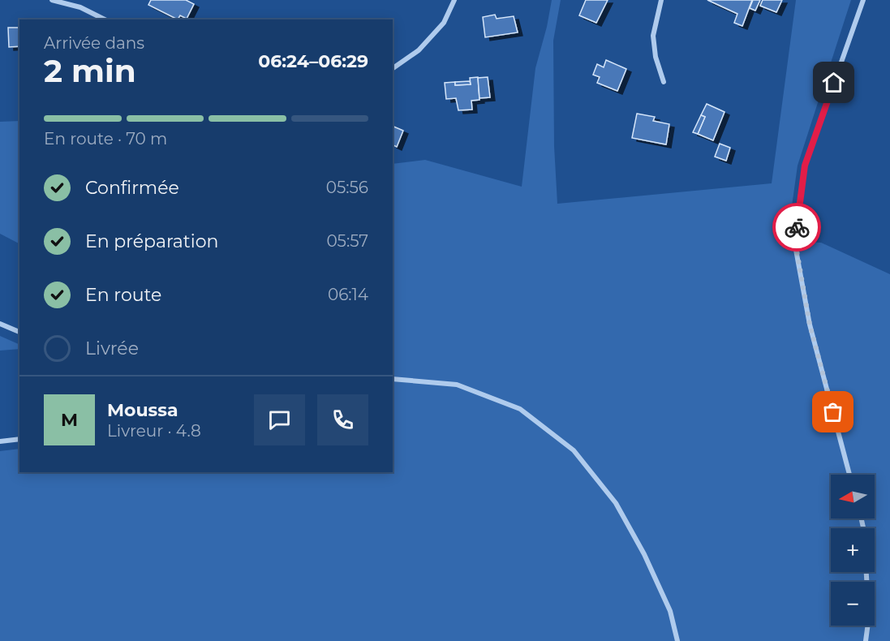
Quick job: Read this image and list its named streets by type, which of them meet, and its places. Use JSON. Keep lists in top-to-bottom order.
{
  "north": "left",
  "page": {
    "heading": ["2 min", "Arrivée dans", "06:24–06:29"],
    "panel": ["Moussa", "Livreur · 4.8"],
    "bar": "En route · 70 m",
    "list": [
      ["Confirmée", "05:56"],
      ["En préparation", "05:57"],
      ["En route", "06:14"],
      "Livrée"
    ],
    "round": "M",
    "map_buttons": ["+", "−"]
  }
}
